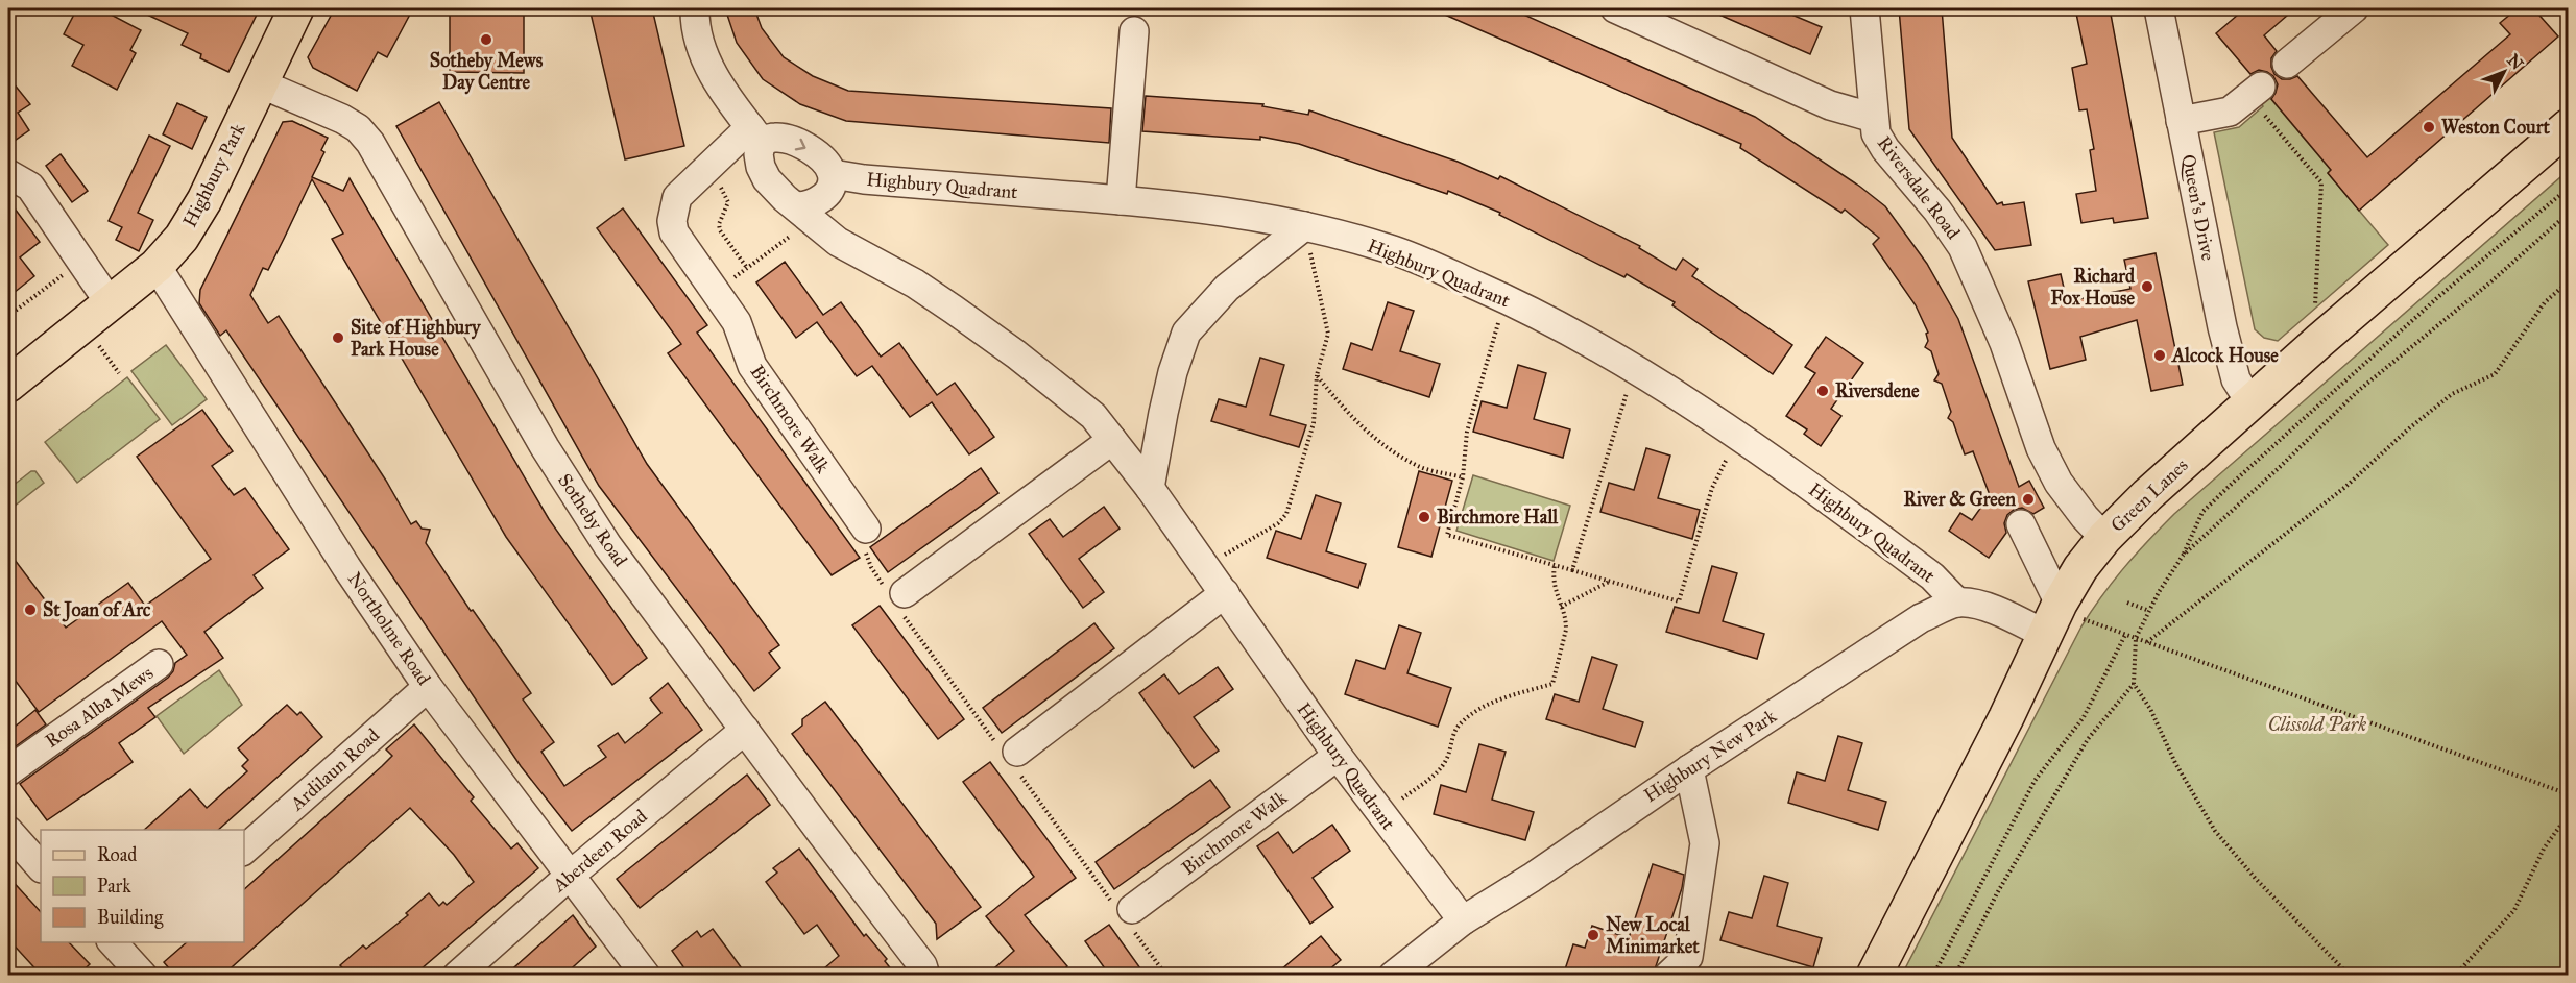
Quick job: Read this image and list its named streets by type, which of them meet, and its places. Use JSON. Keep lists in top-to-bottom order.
{
  "streets": {
    "main road": ["Highbury Park", "Green Lanes"],
    "street": [
      "Highbury Quadrant",
      "Riversdale Road",
      "Queen's Drive",
      "Birchmore Walk",
      "Sotheby Road",
      "Northolme Road",
      "Rosa Alba Mews",
      "Highbury New Park",
      "Ardilaun Road",
      "Aberdeen Road"
    ]
  },
  "crossings": [
    ["Highbury Park", "Sotheby Road"],
    ["Highbury Park", "Northolme Road"],
    ["Highbury Quadrant", "Birchmore Walk"],
    ["Highbury Quadrant", "Highbury New Park"],
    ["Riversdale Road", "Green Lanes"],
    ["Queen's Drive", "Green Lanes"],
    ["Sotheby Road", "Aberdeen Road"],
    ["Northolme Road", "Ardilaun Road"],
    ["Northolme Road", "Aberdeen Road"]
  ],
  "parks": ["Clissold Park"],
  "places": [
    "Sotheby Mews Day Centre",
    "Weston Court",
    "Richard Fox House",
    "Site of Highbury Park House",
    "Alcock House",
    "Riversdene",
    "River & Green",
    "Birchmore Hall",
    "St Joan of Arc",
    "New Local Minimarket"
  ],
  "legend": ["Road", "Park", "Building"],
  "north": "top right"
}
